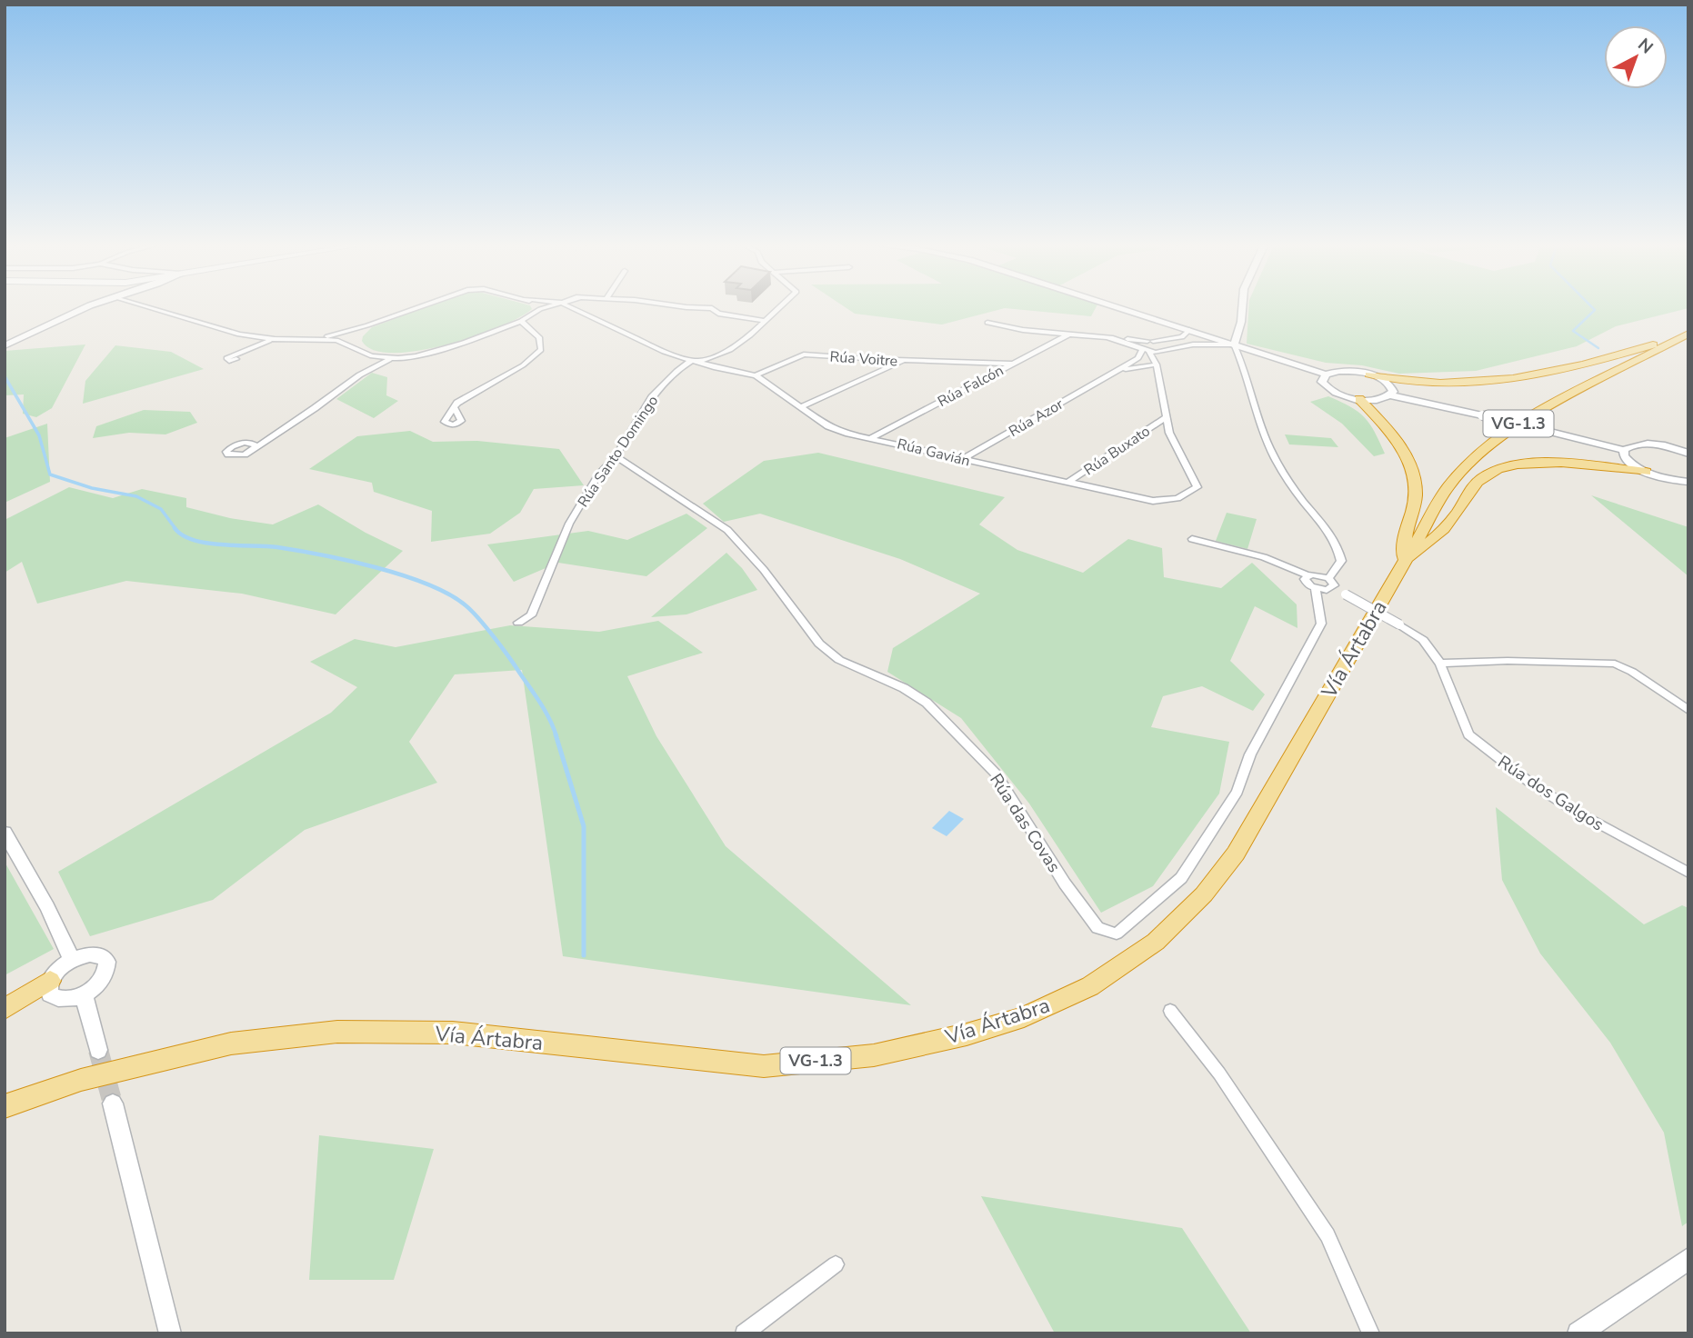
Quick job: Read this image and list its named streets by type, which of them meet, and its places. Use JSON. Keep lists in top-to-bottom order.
{
  "streets": {
    "highway": ["VG-1.3", "Vía Ártabra"],
    "street": [
      "Rúa Voitre",
      "Rúa Falcón",
      "Rúa Azor",
      "Rúa Buxato",
      "Rúa Santo Domingo",
      "Rúa Gavián",
      "Rúa dos Galgos",
      "Rúa das Covas"
    ]
  },
  "crossings": [
    ["Rúa Voitre", "Rúa Falcón"],
    ["Rúa Voitre", "Rúa Gavián"],
    ["Rúa Falcón", "Rúa Gavián"],
    ["Rúa Azor", "Rúa Gavián"],
    ["Rúa Buxato", "Rúa Gavián"],
    ["Rúa Santo Domingo", "Rúa Gavián"],
    ["Rúa Santo Domingo", "Rúa das Covas"]
  ],
  "north": "top right"
}
